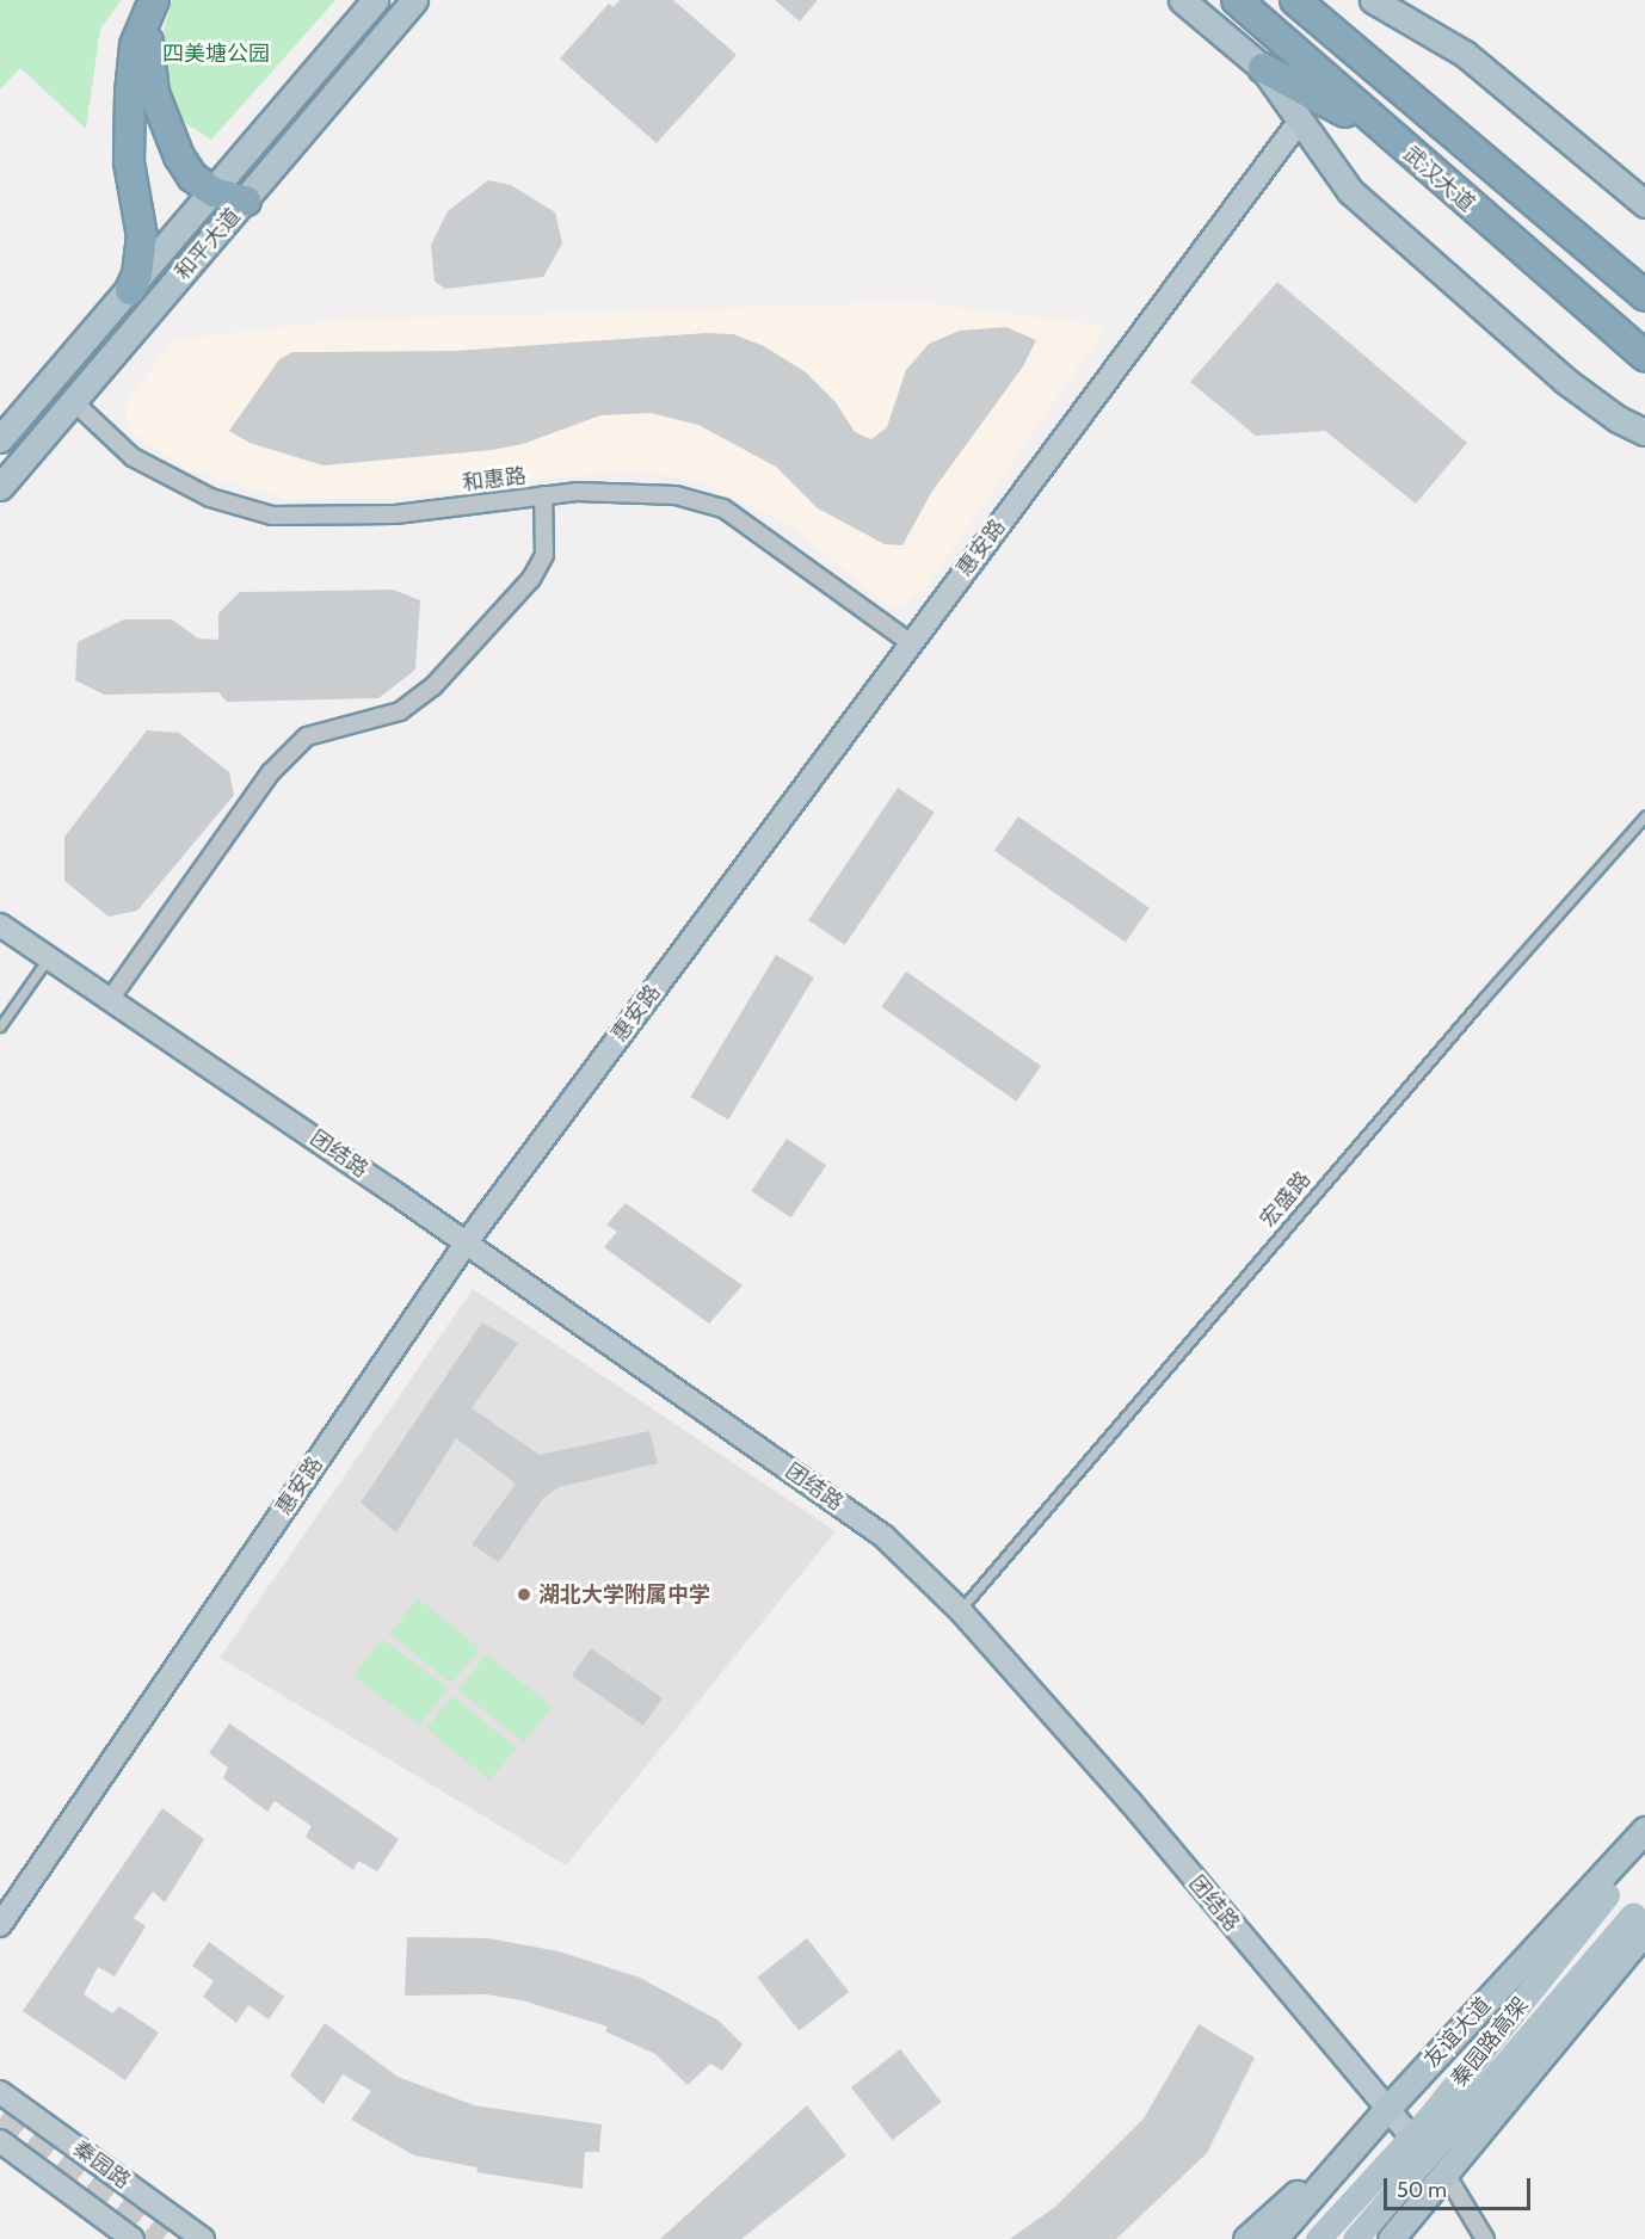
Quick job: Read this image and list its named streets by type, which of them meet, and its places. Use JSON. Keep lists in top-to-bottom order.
{
  "streets": {
    "highway": ["武汉大道"],
    "main road": ["和平大道", "友谊大道", "秦园路高架"],
    "street": [
      "和惠路",
      "惠安路",
      "团结路",
      "秦园路"
    ],
    "lane": ["宏盛路"]
  },
  "crossings": [
    ["和平大道", "和惠路"],
    ["和惠路", "惠安路"],
    ["惠安路", "团结路"],
    ["团结路", "宏盛路"],
    ["团结路", "友谊大道"],
    ["友谊大道", "秦园路高架"]
  ],
  "parks": ["四美塘公园"],
  "places": ["湖北大学附属中学"],
  "scale_bar": "50 m"
}
